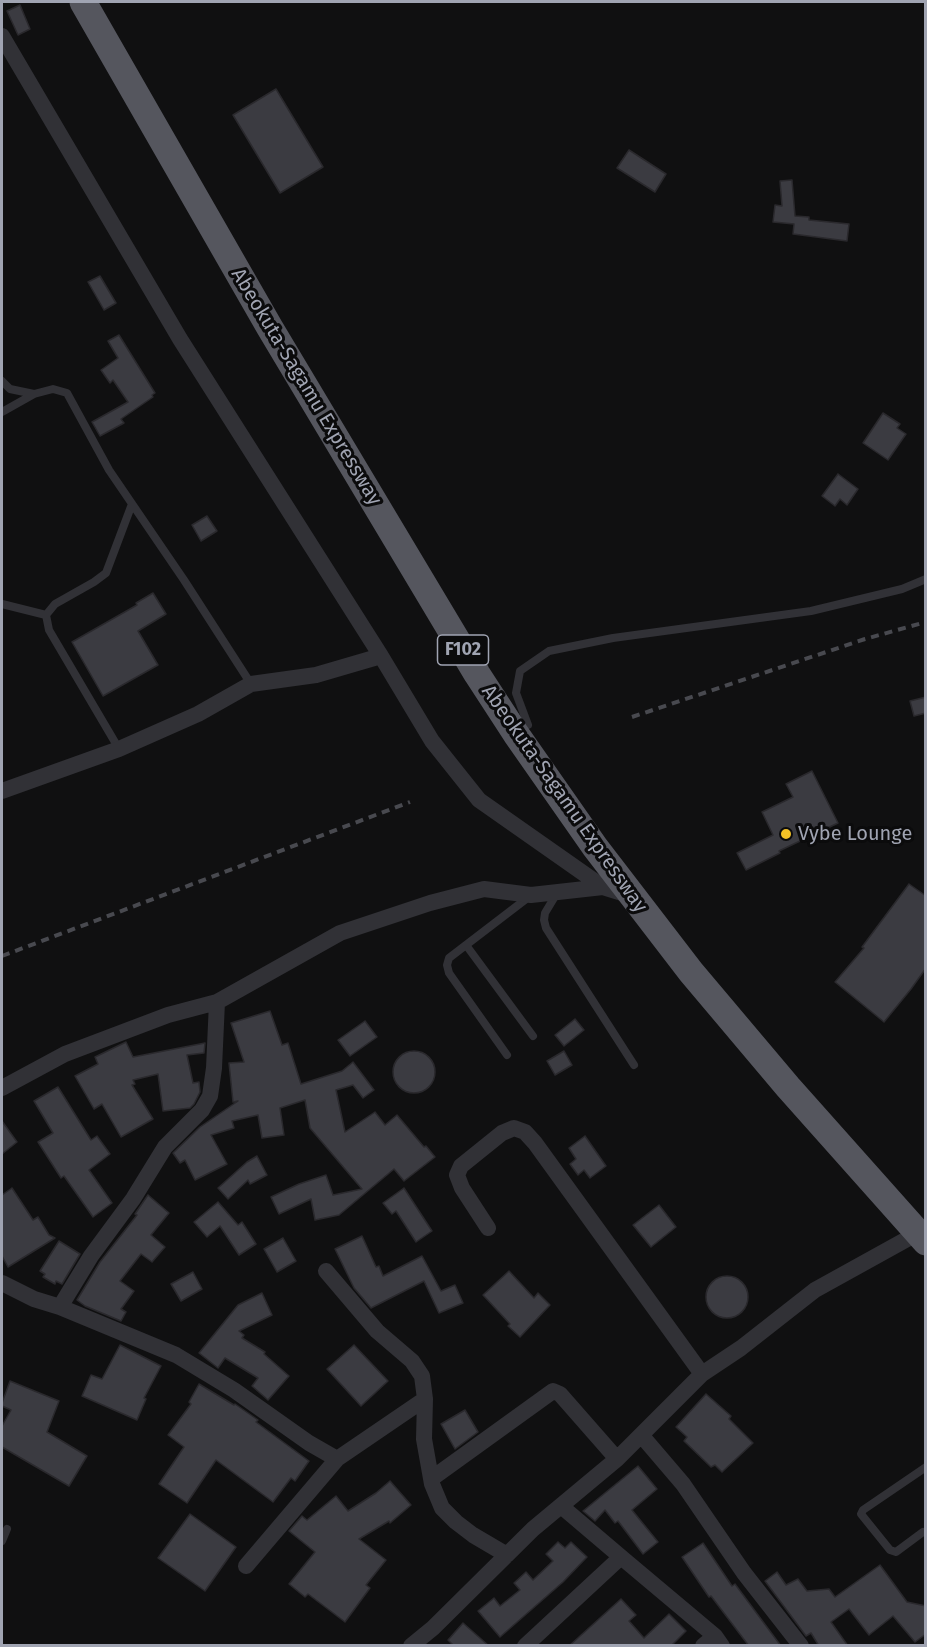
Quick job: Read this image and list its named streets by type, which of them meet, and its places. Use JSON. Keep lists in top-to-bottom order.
{
  "streets": {
    "highway": ["Abeokuta-Sagamu Expressway", "F102"]
  },
  "places": ["Vybe Lounge"]
}
